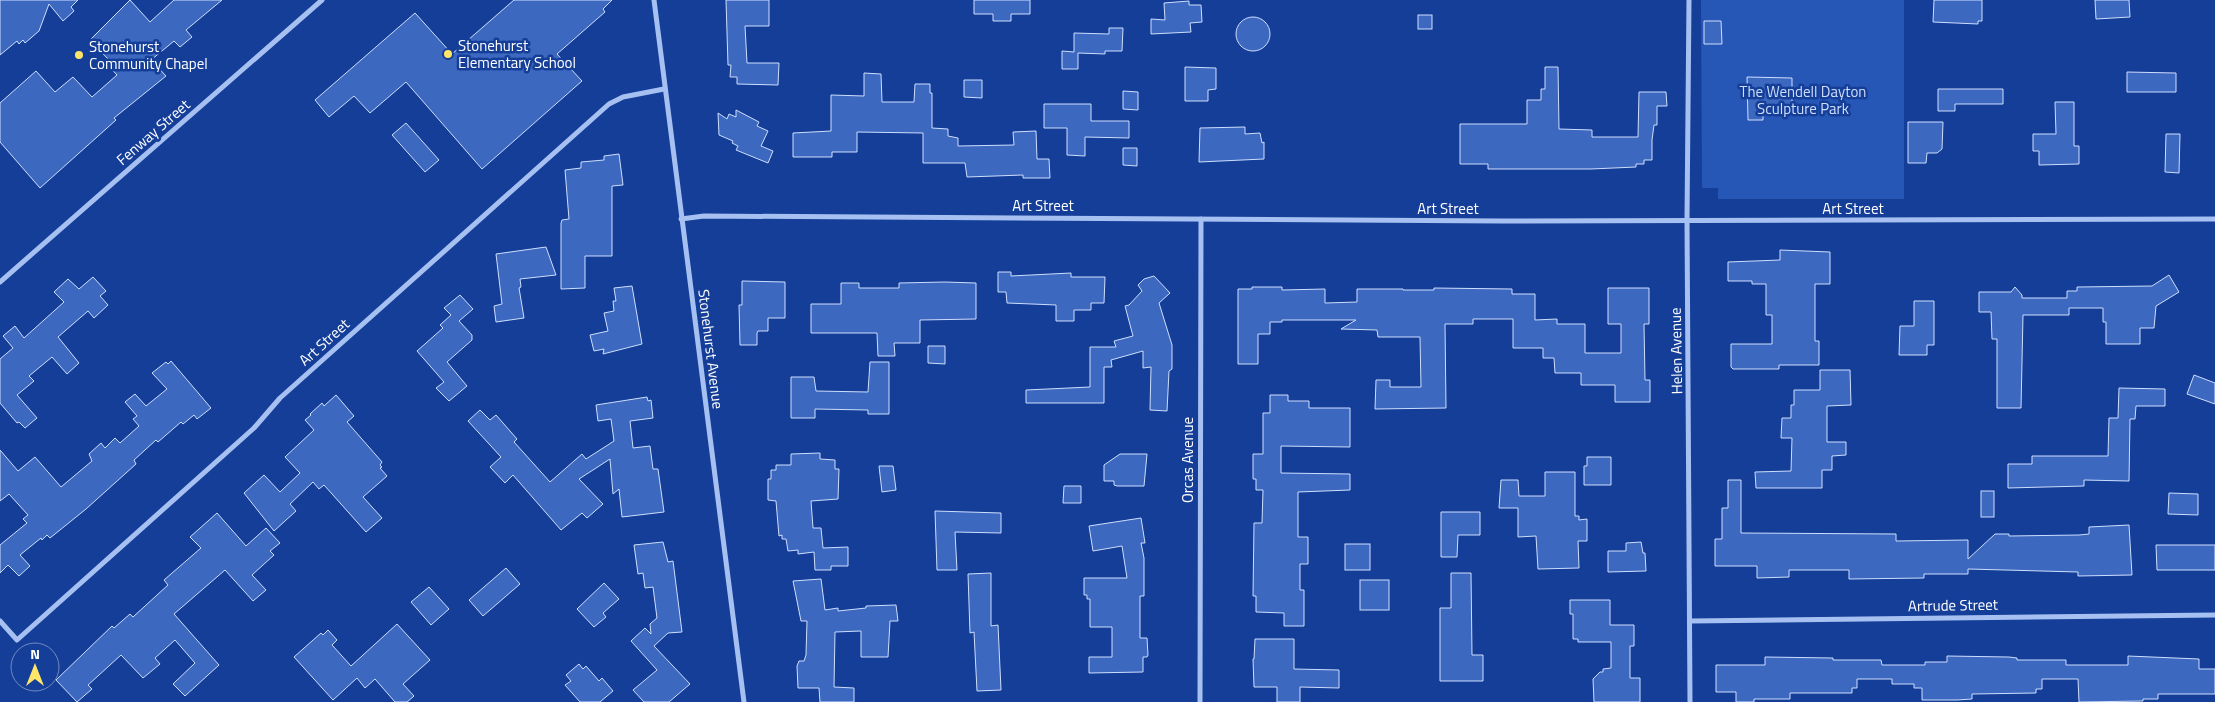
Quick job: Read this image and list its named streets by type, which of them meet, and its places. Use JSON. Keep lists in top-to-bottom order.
{
  "streets": {
    "street": [
      "Fenway Street",
      "Art Street",
      "Stonehurst Avenue",
      "Helen Avenue",
      "Orcas Avenue",
      "Artrude Street"
    ]
  },
  "crossings": [
    ["Art Street", "Stonehurst Avenue"],
    ["Art Street", "Helen Avenue"],
    ["Art Street", "Orcas Avenue"],
    ["Helen Avenue", "Artrude Street"]
  ],
  "parks": ["The Wendell Dayton Sculpture Park"],
  "places": ["Stonehurst Elementary School", "Stonehurst Community Chapel"],
  "north": "top"
}
